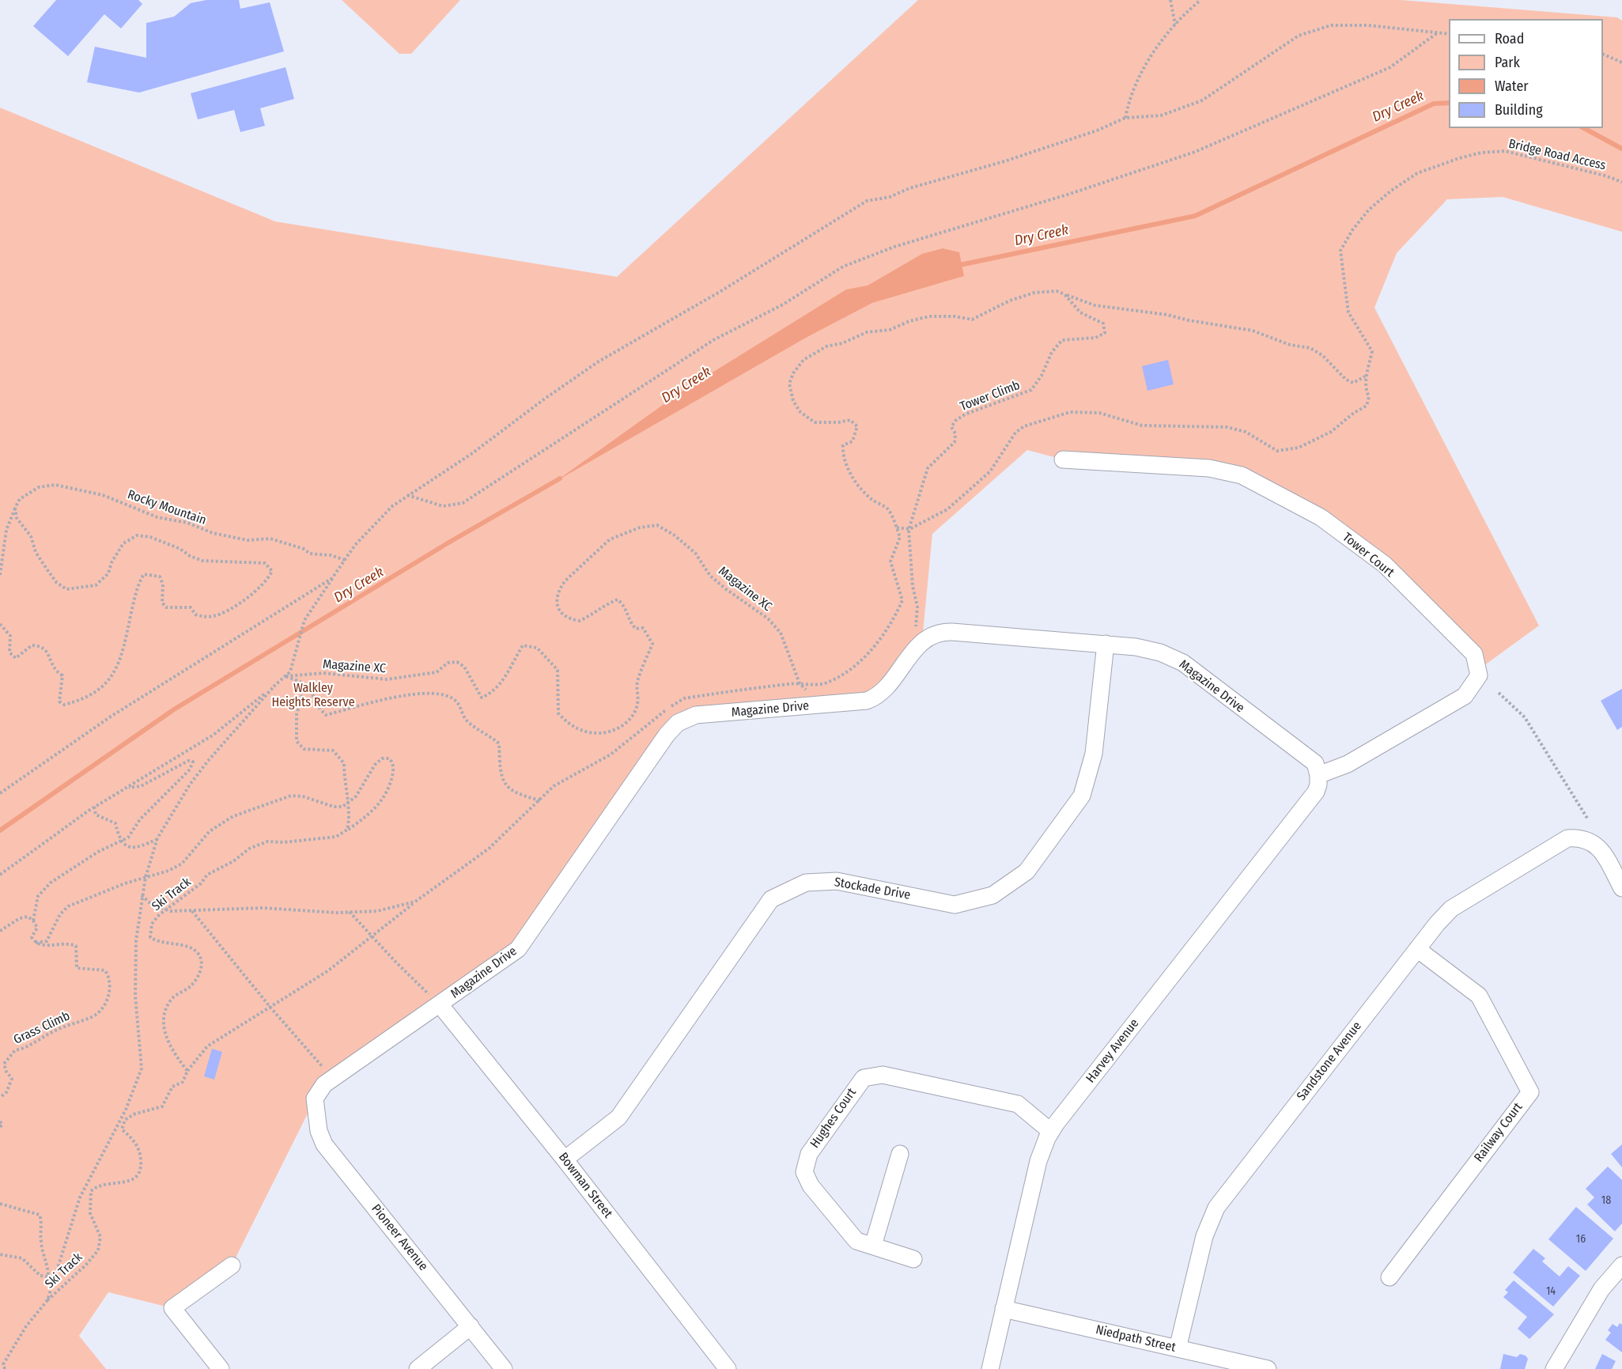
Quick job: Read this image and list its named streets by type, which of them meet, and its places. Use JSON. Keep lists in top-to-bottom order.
{
  "streets": {
    "street": [
      "Tower Court",
      "Magazine Drive",
      "Stockade Drive",
      "Harvey Avenue",
      "Sandstone Avenue",
      "Hughes Court",
      "Railway Court",
      "Bowman Street",
      "Pioneer Avenue",
      "Niedpath Street"
    ],
    "path": [
      "Bridge Road Access",
      "Tower Climb",
      "Rocky Mountain",
      "Magazine XC",
      "Ski Track",
      "Grass Climb"
    ]
  },
  "crossings": [
    ["Bridge Road Access", "Tower Climb"],
    ["Tower Court", "Magazine Drive"],
    ["Tower Court", "Harvey Avenue"],
    ["Magazine Drive", "Stockade Drive"],
    ["Magazine Drive", "Harvey Avenue"],
    ["Magazine Drive", "Bowman Street"],
    ["Magazine Drive", "Pioneer Avenue"],
    ["Stockade Drive", "Bowman Street"],
    ["Harvey Avenue", "Hughes Court"],
    ["Harvey Avenue", "Niedpath Street"],
    ["Sandstone Avenue", "Railway Court"],
    ["Sandstone Avenue", "Niedpath Street"]
  ],
  "water": ["Dry Creek"],
  "parks": ["Walkley Heights Reserve"],
  "house_numbers": ["18", "16", "14"],
  "legend": [
    "Road",
    "Park",
    "Water",
    "Building"
  ]
}
